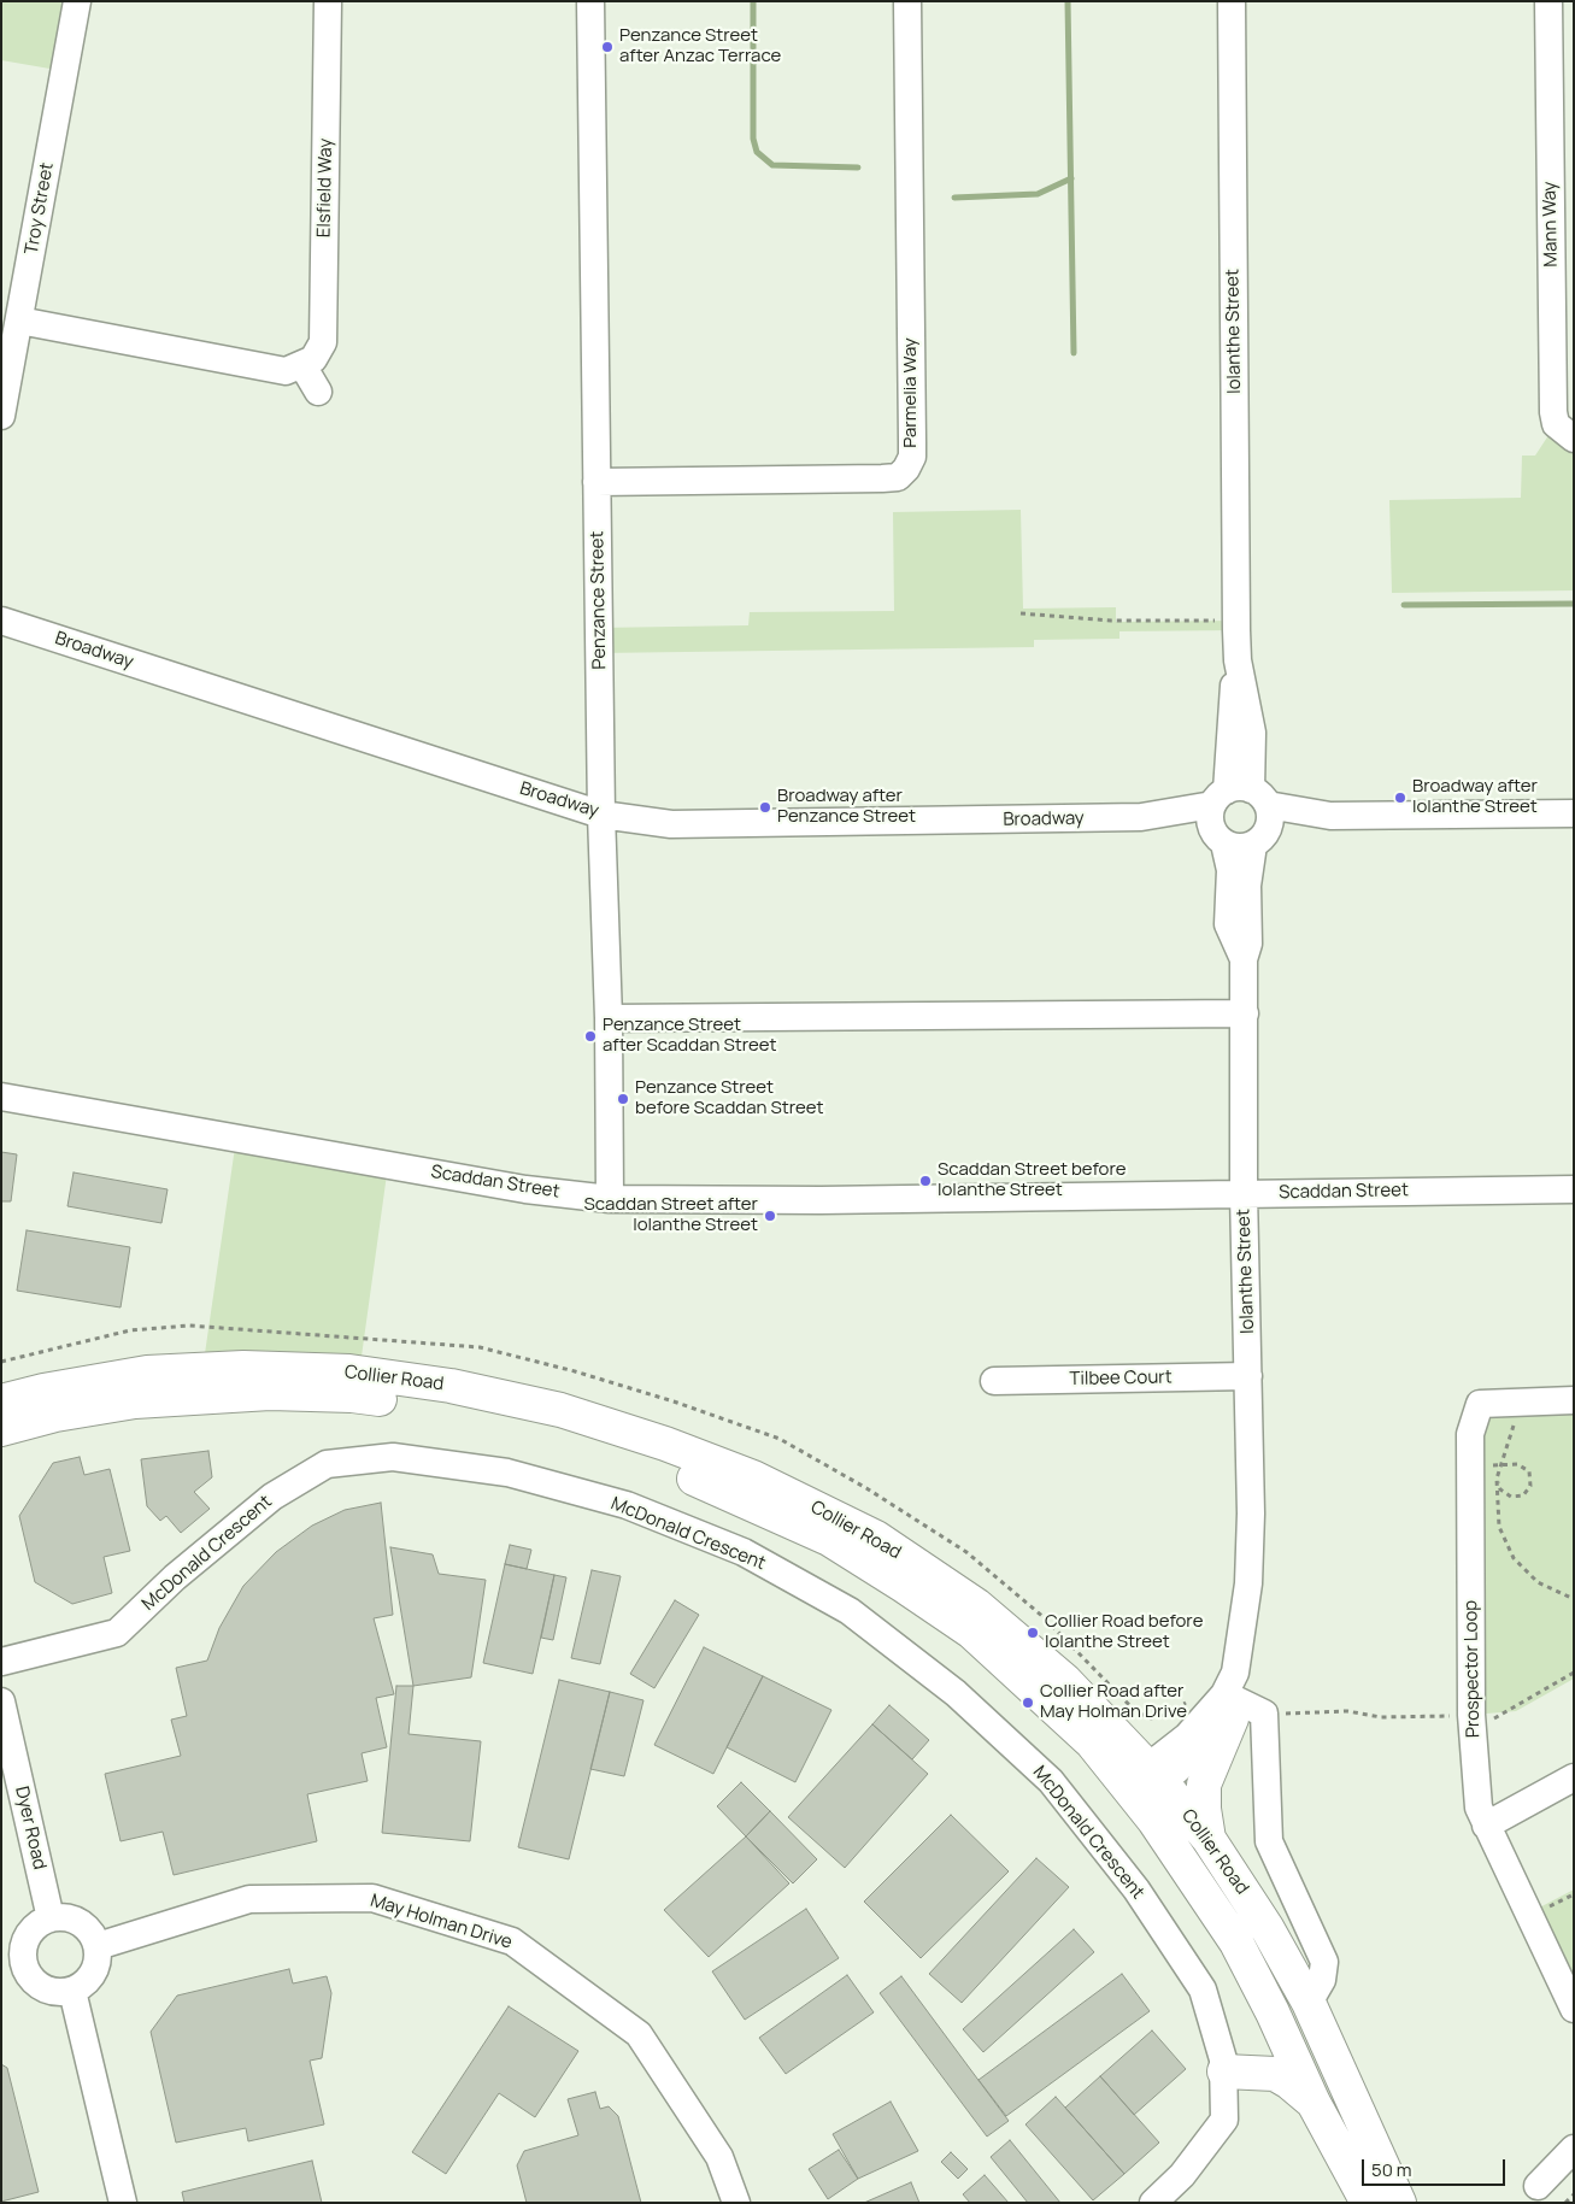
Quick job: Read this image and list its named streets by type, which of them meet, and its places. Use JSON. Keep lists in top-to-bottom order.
{
  "streets": {
    "main road": ["Collier Road"],
    "street": [
      "Elsfield Way",
      "Troy Street",
      "Mann Way",
      "Iolanthe Street",
      "Parmelia Way",
      "Penzance Street",
      "Broadway",
      "Scaddan Street",
      "Tilbee Court",
      "McDonald Crescent",
      "Prospector Loop",
      "Dyer Road",
      "May Holman Drive"
    ]
  },
  "crossings": [
    ["Iolanthe Street", "Broadway"],
    ["Iolanthe Street", "Scaddan Street"],
    ["Iolanthe Street", "Collier Road"],
    ["Iolanthe Street", "Tilbee Court"],
    ["Parmelia Way", "Penzance Street"],
    ["Penzance Street", "Broadway"],
    ["Penzance Street", "Scaddan Street"],
    ["Dyer Road", "May Holman Drive"]
  ],
  "places": [
    "Penzance Street after Anzac Terrace",
    "Broadway after Iolanthe Street",
    "Broadway after Penzance Street",
    "Penzance Street after Scaddan Street",
    "Penzance Street before Scaddan Street",
    "Scaddan Street before Iolanthe Street",
    "Scaddan Street after Iolanthe Street",
    "Collier Road before Iolanthe Street",
    "Collier Road after May Holman Drive"
  ],
  "scale_bar": "50 m"
}
